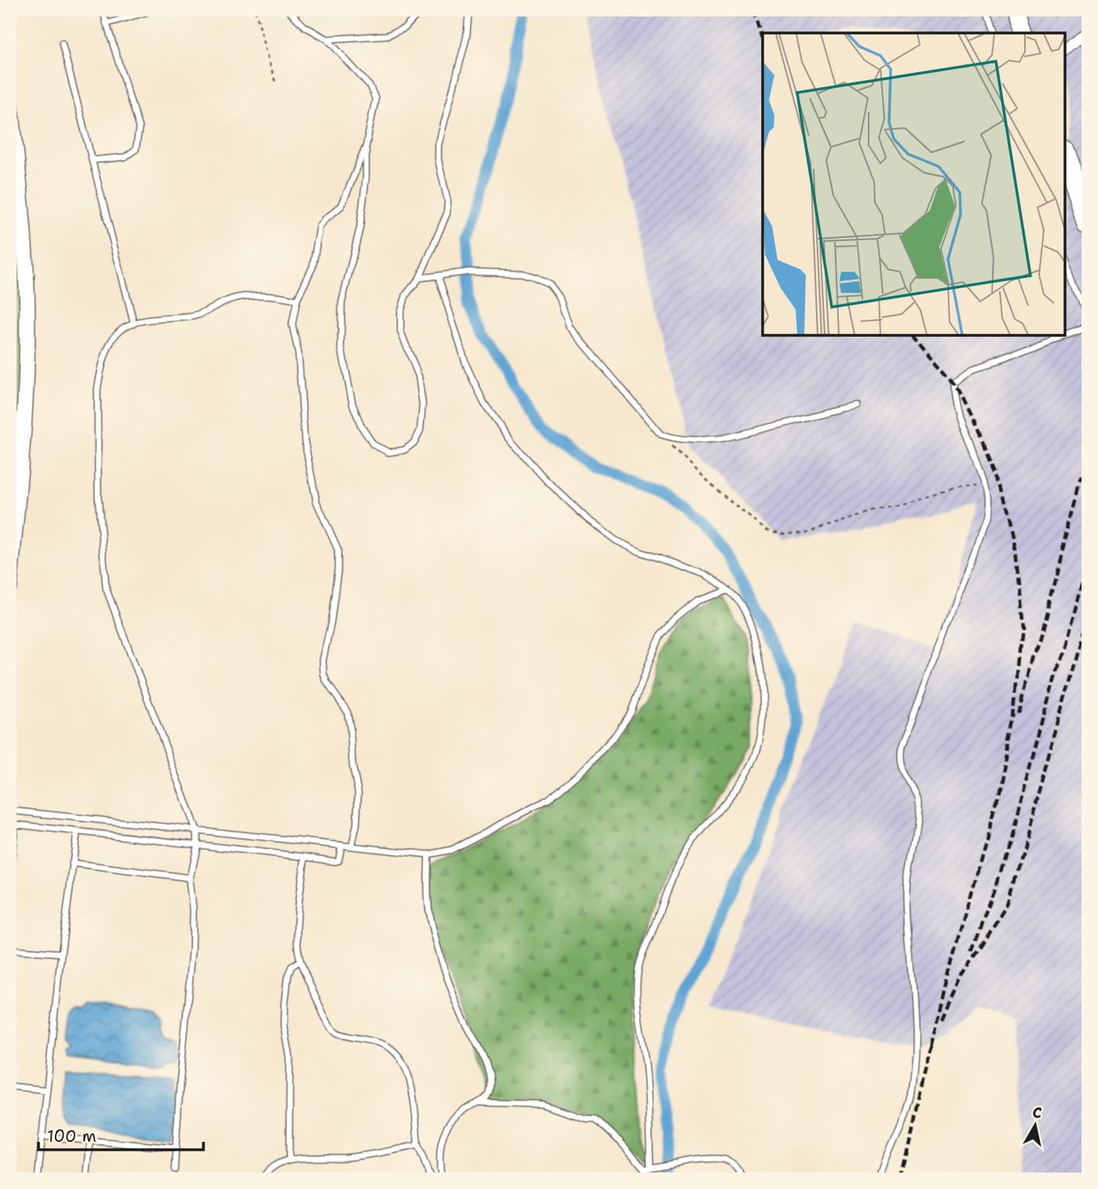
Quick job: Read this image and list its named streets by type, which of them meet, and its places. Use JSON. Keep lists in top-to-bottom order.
{
  "scale_bar": "100 m",
  "north": "top"
}
